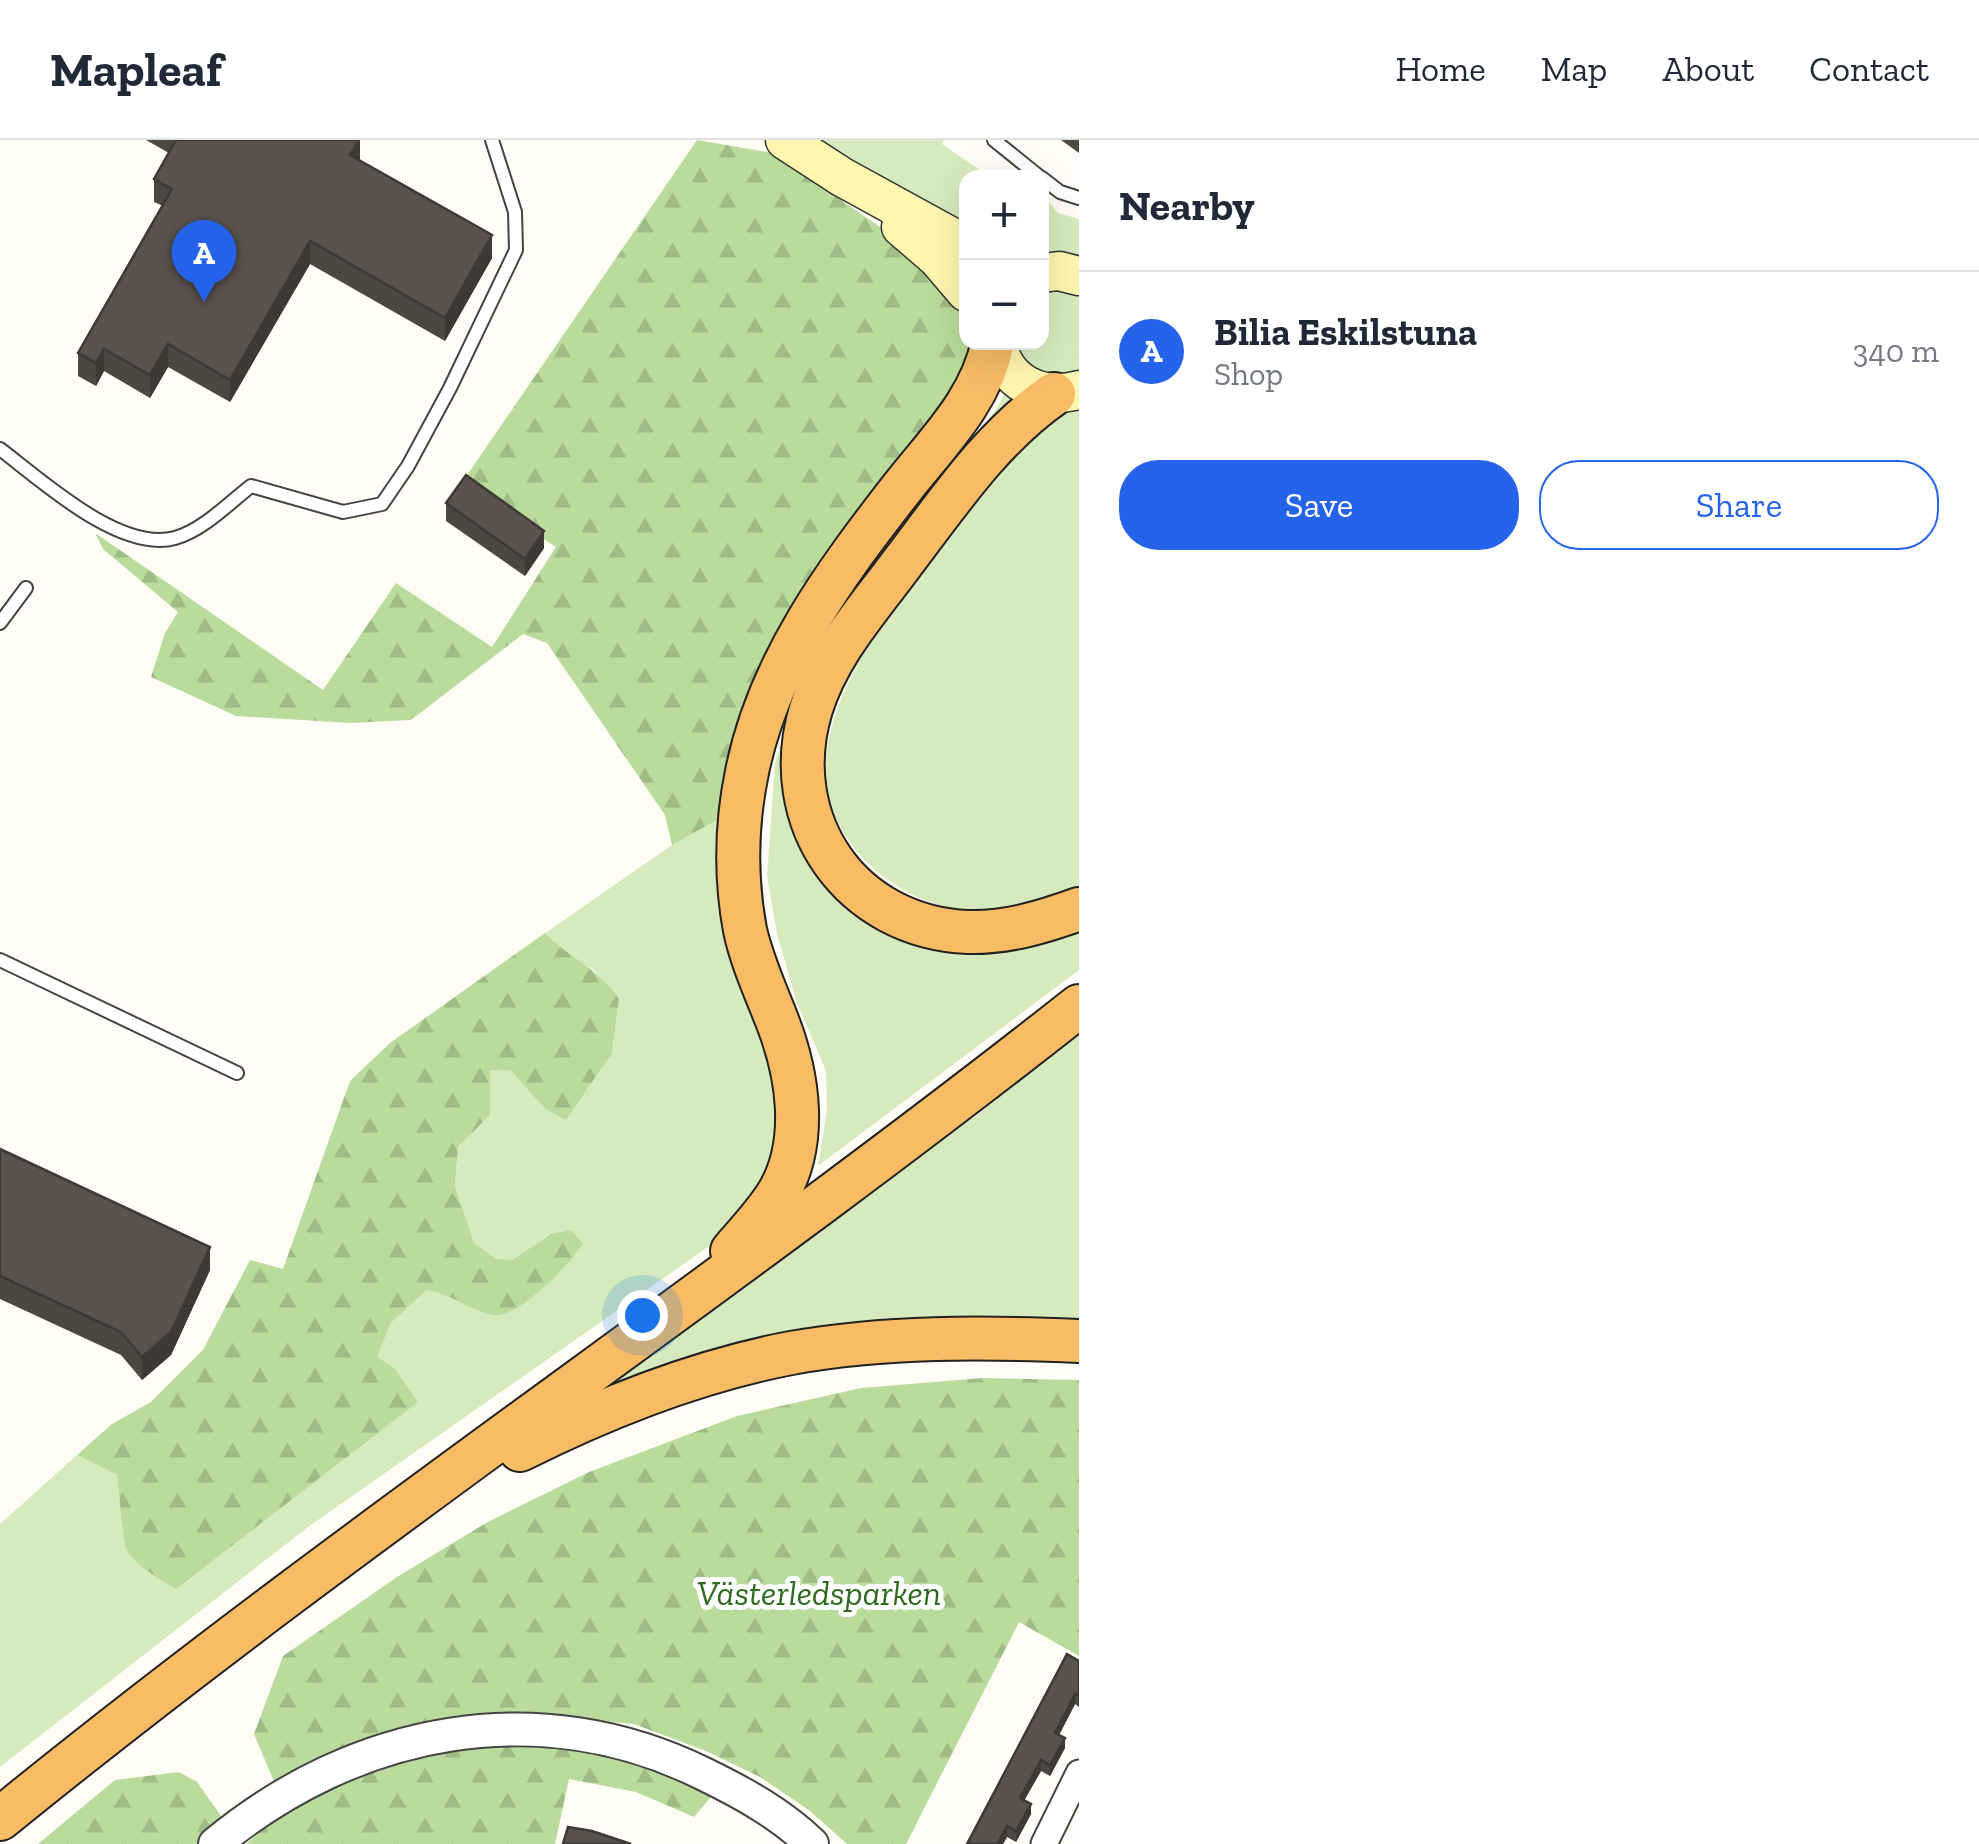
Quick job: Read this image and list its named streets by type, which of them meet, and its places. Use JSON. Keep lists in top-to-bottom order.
{
  "parks": ["Västerledsparken"],
  "page": {
    "header": "Mapleaf",
    "nav": [
      "Home",
      "Map",
      "About",
      "Contact"
    ],
    "heading": "Nearby",
    "map_buttons": ["+", "−"],
    "pins": "A",
    "list": [
      {
        "mark": "A",
        "name": "Bilia Eskilstuna",
        "note": "Shop",
        "value": "340 m"
      }
    ],
    "buttons": ["Save", "Share"]
  }
}
